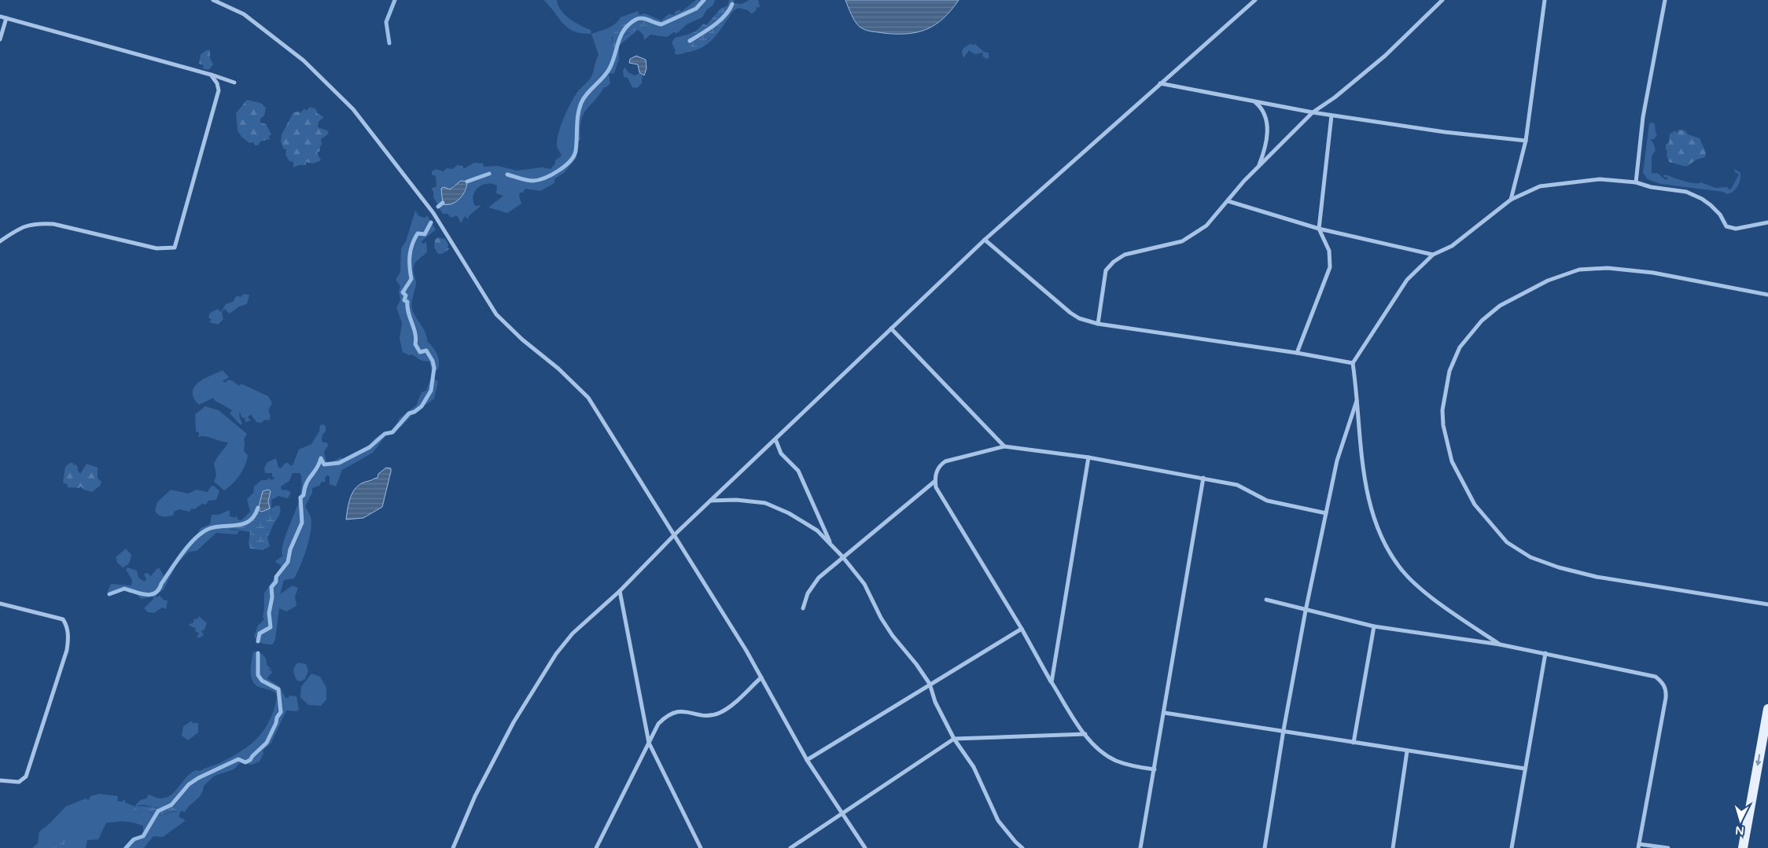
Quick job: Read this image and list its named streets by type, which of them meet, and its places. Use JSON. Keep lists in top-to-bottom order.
{
  "north": "bottom"
}
